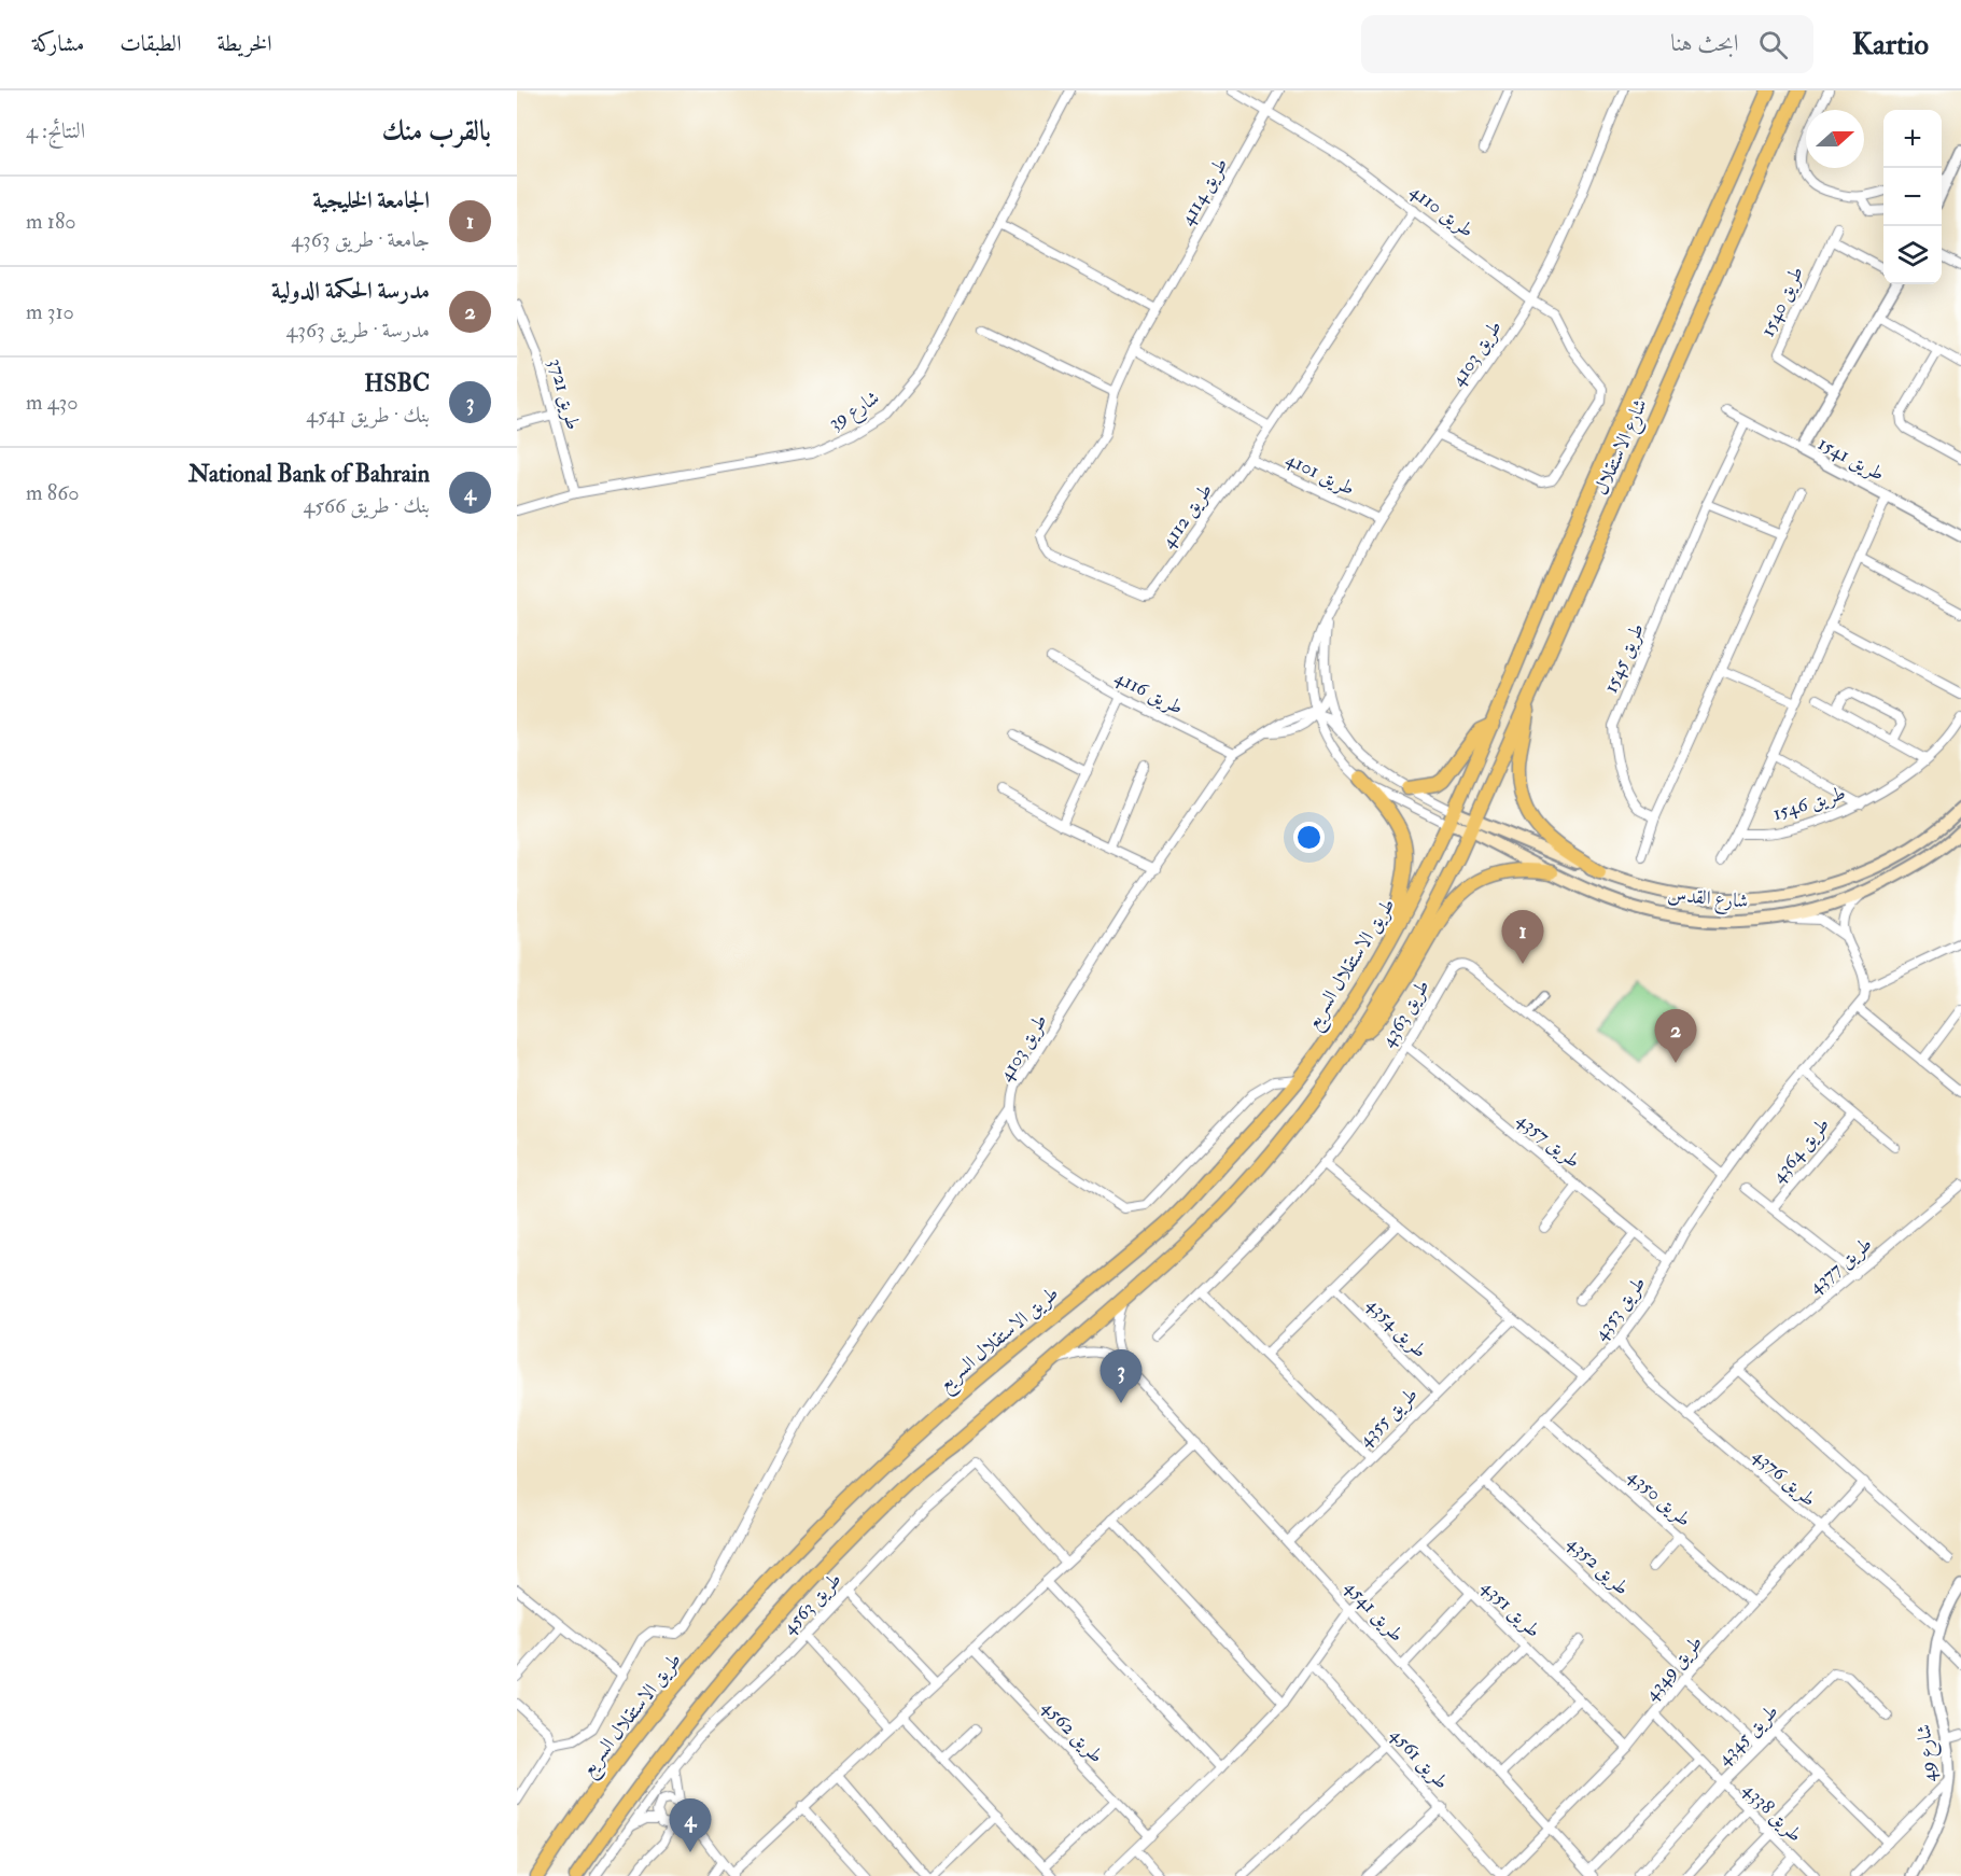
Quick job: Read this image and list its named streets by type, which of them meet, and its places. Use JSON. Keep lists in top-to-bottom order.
{
  "streets": {
    "main road": ["شارع الاستقلال", "شارع القدس", "طريق الاستقلال السريع"],
    "street": [
      "طريق 4114",
      "طريق 4110",
      "طريق 1540",
      "طريق 4103",
      "طريق 3721",
      "شارع 39",
      "طريق 1541",
      "طريق 4101",
      "طريق 4112",
      "طريق 1545",
      "طريق 4116",
      "طريق 1546",
      "طريق 4363",
      "طريق 4357",
      "طريق 4364",
      "طريق 4377",
      "طريق 4353",
      "طريق 4354",
      "طريق 4355",
      "طريق 4376",
      "طريق 4350",
      "طريق 4352",
      "طريق 4563",
      "طريق 4351",
      "طريق 4541",
      "طريق 4349",
      "طريق 4562",
      "طريق 4345",
      "شارع 49",
      "طريق 4561",
      "طريق 4338"
    ]
  },
  "crossings": [
    ["طريق 4114", "طريق 4110"],
    ["طريق 4114", "طريق 4112"],
    ["طريق 4110", "طريق 4103"],
    ["طريق 4110", "طريق 4112"],
    ["طريق 4103", "شارع الاستقلال"],
    ["طريق 4103", "طريق 4101"],
    ["طريق 4103", "طريق 4116"],
    ["طريق 4103", "شارع القدس"],
    ["طريق 4103", "طريق الاستقلال السريع"],
    ["طريق 3721", "شارع 39"],
    ["شارع الاستقلال", "شارع القدس"],
    ["شارع الاستقلال", "طريق الاستقلال السريع"],
    ["طريق 1541", "طريق 1545"],
    ["طريق 1541", "طريق 1546"],
    ["طريق 4101", "طريق 4112"],
    ["شارع القدس", "طريق الاستقلال السريع"],
    ["طريق 4363", "طريق 4357"],
    ["طريق 4363", "طريق 4353"],
    ["طريق 4357", "طريق 4353"],
    ["طريق 4364", "طريق 4377"],
    ["طريق 4364", "طريق 4353"],
    ["طريق 4377", "طريق 4376"],
    ["طريق 4353", "طريق 4376"],
    ["طريق 4353", "طريق 4350"],
    ["طريق 4353", "طريق 4352"],
    ["طريق 4353", "طريق 4351"],
    ["طريق 4353", "طريق 4541"],
    ["طريق 4354", "طريق 4355"],
    ["طريق 4355", "طريق 4541"],
    ["طريق 4376", "طريق 4349"],
    ["طريق 4376", "شارع 49"],
    ["طريق 4350", "طريق 4349"],
    ["طريق 4352", "طريق 4349"],
    ["طريق 4352", "طريق 4345"],
    ["طريق 4351", "طريق 4349"],
    ["طريق 4541", "طريق 4349"],
    ["طريق 4349", "طريق 4561"],
    ["طريق 4349", "طريق 4338"],
    ["طريق 4345", "طريق 4338"]
  ],
  "north": "right",
  "page": {
    "header": "Kartio",
    "search": "ابحث هنا",
    "nav": ["الخريطة", "الطبقات", "مشاركة"],
    "heading": ["بالقرب منك", "النتائج: 4"],
    "map_buttons": ["+", "−"],
    "list": [
      {
        "mark": "1",
        "name": "الجامعة الخليجية",
        "note": "جامعة · طريق 4363",
        "value": "180 m"
      },
      {
        "mark": "2",
        "name": "مدرسة الحكمة الدولية",
        "note": "مدرسة · طريق 4363",
        "value": "310 m"
      },
      {
        "mark": "3",
        "name": "HSBC",
        "note": "بنك · طريق 4541",
        "value": "430 m"
      },
      {
        "mark": "4",
        "name": "National Bank of Bahrain",
        "note": "بنك · طريق 4566",
        "value": "860 m"
      }
    ],
    "pins": [
      "1",
      "2",
      "3",
      "4"
    ]
  }
}
